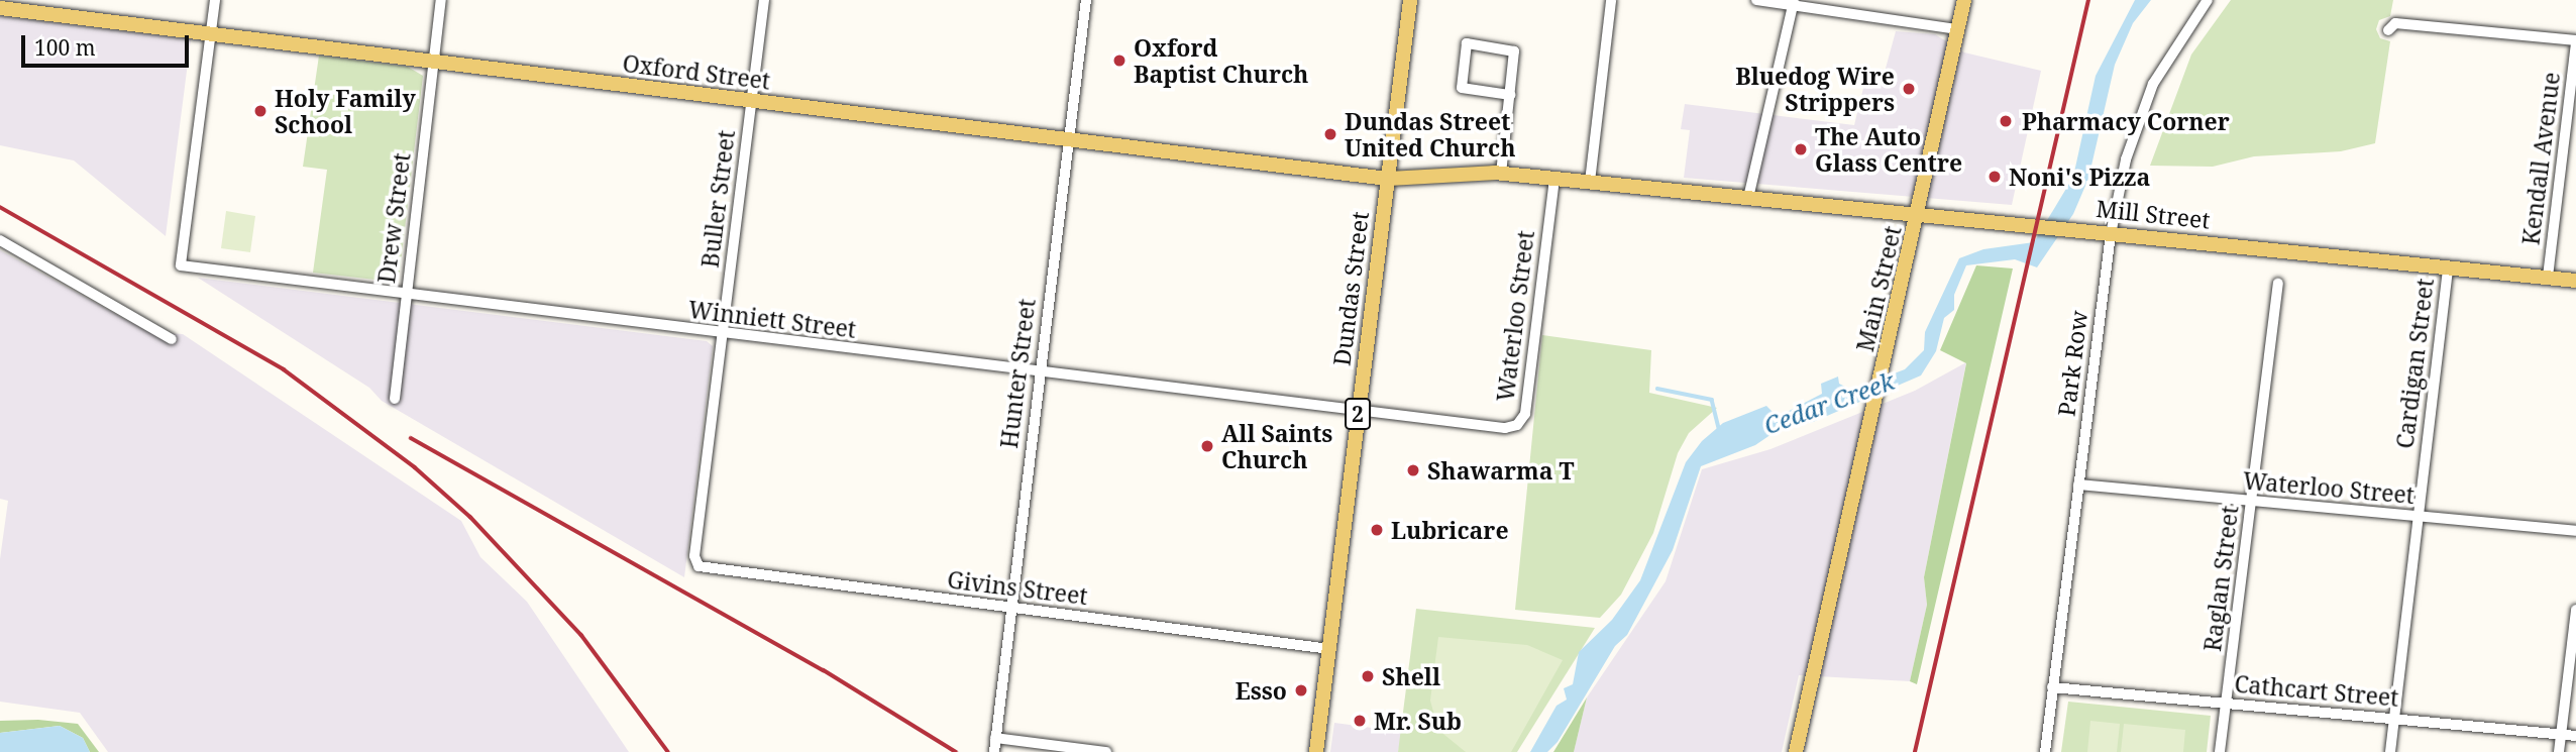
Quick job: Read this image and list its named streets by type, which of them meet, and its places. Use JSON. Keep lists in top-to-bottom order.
{
  "streets": {
    "main road": [
      "Oxford Street",
      "Mill Street",
      "Dundas Street",
      "Main Street",
      "2"
    ],
    "street": [
      "Kendall Avenue",
      "Buller Street",
      "Drew Street",
      "Waterloo Street",
      "Winniett Street",
      "Park Row",
      "Cardigan Street",
      "Hunter Street",
      "Raglan Street",
      "Givins Street",
      "Cathcart Street"
    ]
  },
  "crossings": [
    ["Oxford Street", "Buller Street"],
    ["Oxford Street", "Mill Street"],
    ["Oxford Street", "Drew Street"],
    ["Oxford Street", "Dundas Street"],
    ["Oxford Street", "Winniett Street"],
    ["Oxford Street", "Hunter Street"],
    ["Kendall Avenue", "Mill Street"],
    ["Buller Street", "Winniett Street"],
    ["Buller Street", "Givins Street"],
    ["Mill Street", "Dundas Street"],
    ["Mill Street", "Main Street"],
    ["Mill Street", "Waterloo Street"],
    ["Mill Street", "Park Row"],
    ["Mill Street", "Cardigan Street"],
    ["Drew Street", "Winniett Street"],
    ["Dundas Street", "Waterloo Street"],
    ["Dundas Street", "Winniett Street"],
    ["Dundas Street", "Givins Street"],
    ["Waterloo Street", "Winniett Street"],
    ["Waterloo Street", "Park Row"],
    ["Waterloo Street", "Cardigan Street"],
    ["Waterloo Street", "Raglan Street"],
    ["Winniett Street", "Hunter Street"],
    ["Park Row", "Cathcart Street"],
    ["Cardigan Street", "Cathcart Street"],
    ["Hunter Street", "Givins Street"],
    ["Raglan Street", "Cathcart Street"]
  ],
  "water": ["Cedar Creek"],
  "places": [
    "Oxford Baptist Church",
    "Bluedog Wire Strippers",
    "Holy Family School",
    "Pharmacy Corner",
    "Dundas Street United Church",
    "The Auto Glass Centre",
    "Noni's Pizza",
    "All Saints Church",
    "Shawarma T",
    "Lubricare",
    "Shell",
    "Esso",
    "Mr. Sub"
  ],
  "scale_bar": "100 m"
}
